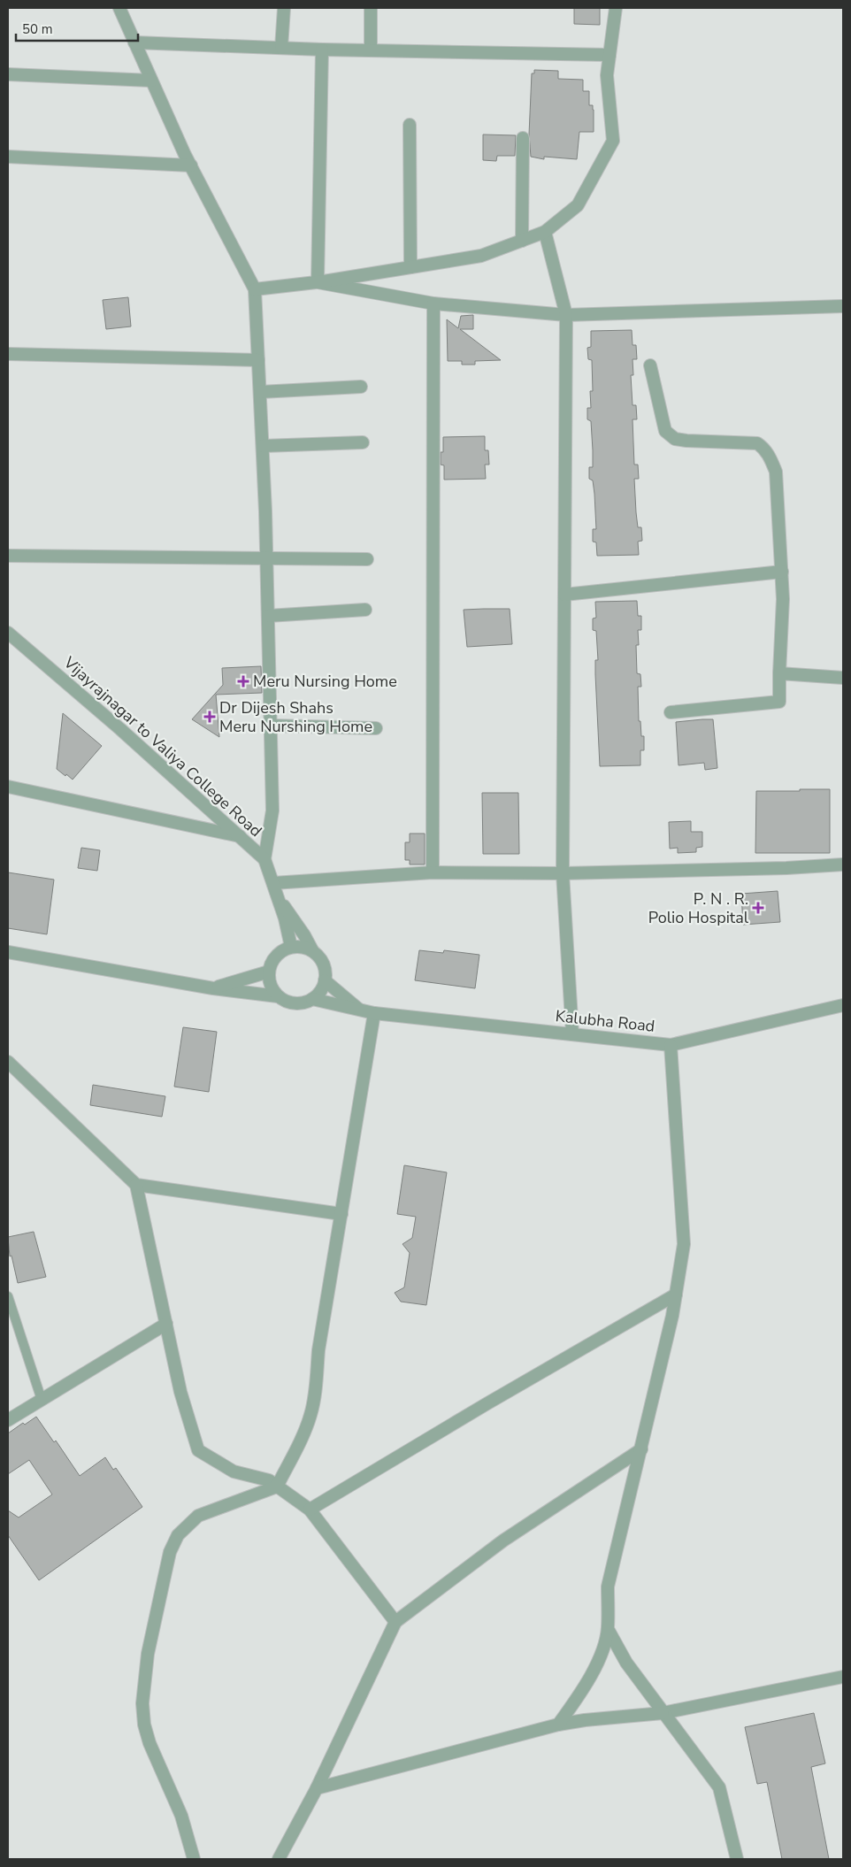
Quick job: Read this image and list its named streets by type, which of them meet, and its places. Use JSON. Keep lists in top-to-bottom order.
{
  "streets": {
    "street": ["Vijayrajnagar to Valiya College Road", "Kalubha Road"]
  },
  "crossings": [
    ["Vijayrajnagar to Valiya College Road", "Kalubha Road"]
  ],
  "places": {
    "health": ["Meru Nursing Home", "Dr Dijesh Shahs Meru Nurshing Home", "P. N . R. Polio Hospital"]
  },
  "scale_bar": "50 m"
}
